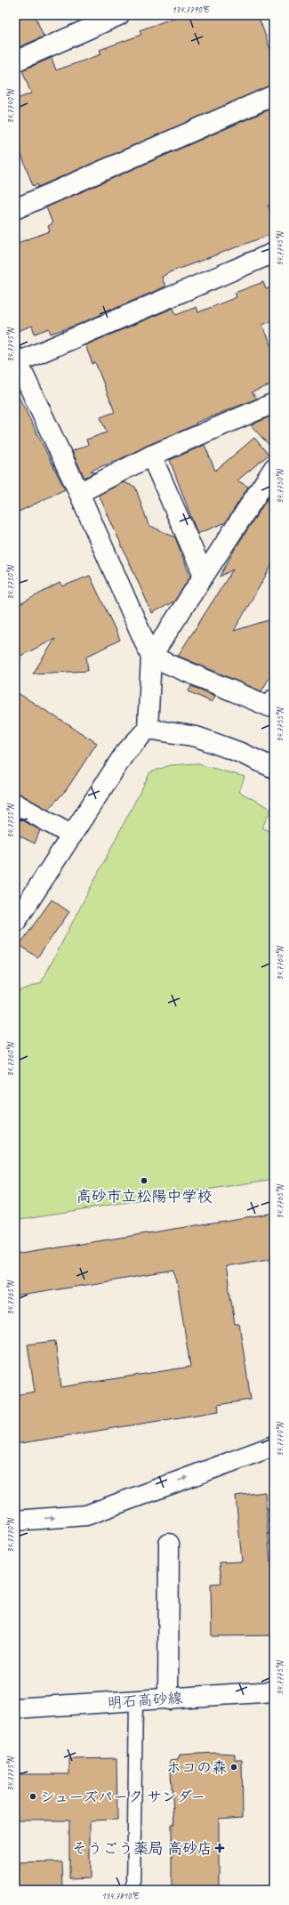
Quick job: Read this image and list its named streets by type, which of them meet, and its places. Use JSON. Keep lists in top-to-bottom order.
{
  "streets": {
    "street": ["明石高砂線"]
  },
  "places": {
    "other": ["高砂市立松陽中学校", "ホコの森", "シューズパーク サンダー"],
    "health": ["そうごう薬局 高砂店"]
  },
  "coordinates": [
    "134.7790°E",
    "34.7740°N",
    "34.7745°N",
    "34.7750°N",
    "34.7755°N",
    "34.7760°N",
    "34.7765°N",
    "34.7770°N",
    "34.7775°N",
    "134.7810°E"
  ]
}
